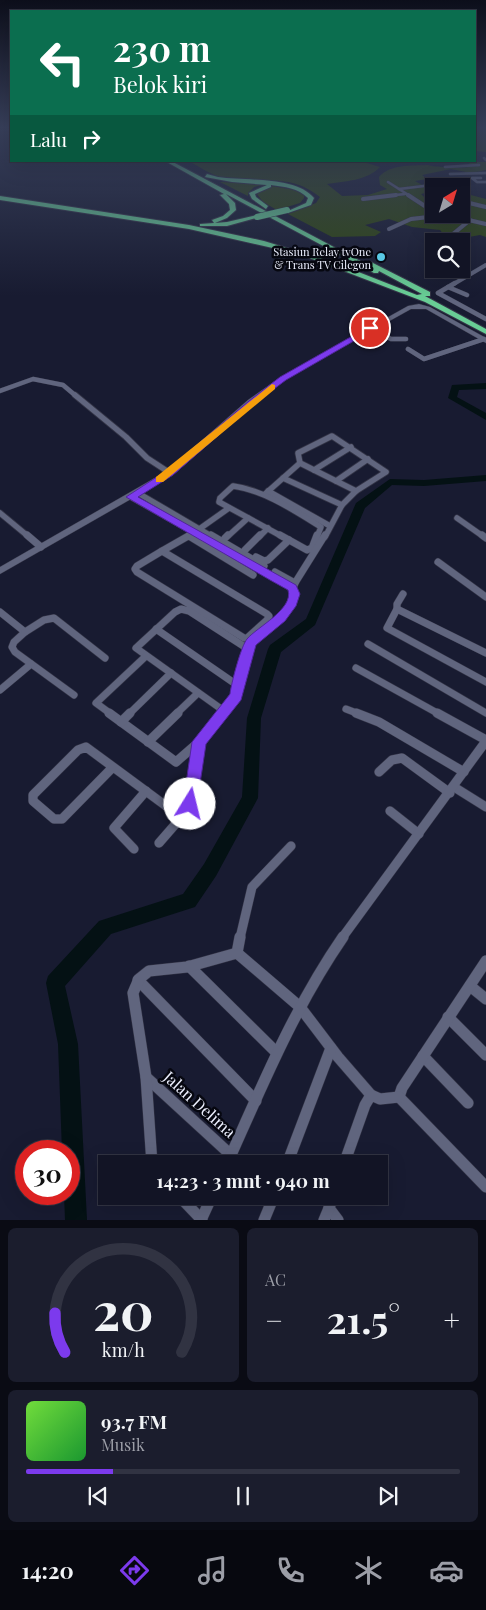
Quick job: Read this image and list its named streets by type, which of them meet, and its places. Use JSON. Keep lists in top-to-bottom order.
{
  "streets": {
    "street": ["Jalan Delima"]
  },
  "places": ["Stasiun Relay tvOne & Trans TV Cilegon"],
  "north": "top right",
  "page": {
    "turn": ["230 m", "Belok kiri"],
    "then": "Lalu",
    "limit": "30",
    "trip": "14:23 · 3 mnt · 940 m",
    "tile": "AC",
    "heat": ["−", "21.5°", "+"],
    "song": ["93.7 FM", "Musik"],
    "tabs": "14:20",
    "gauge": ["20", "km/h"]
  }
}
